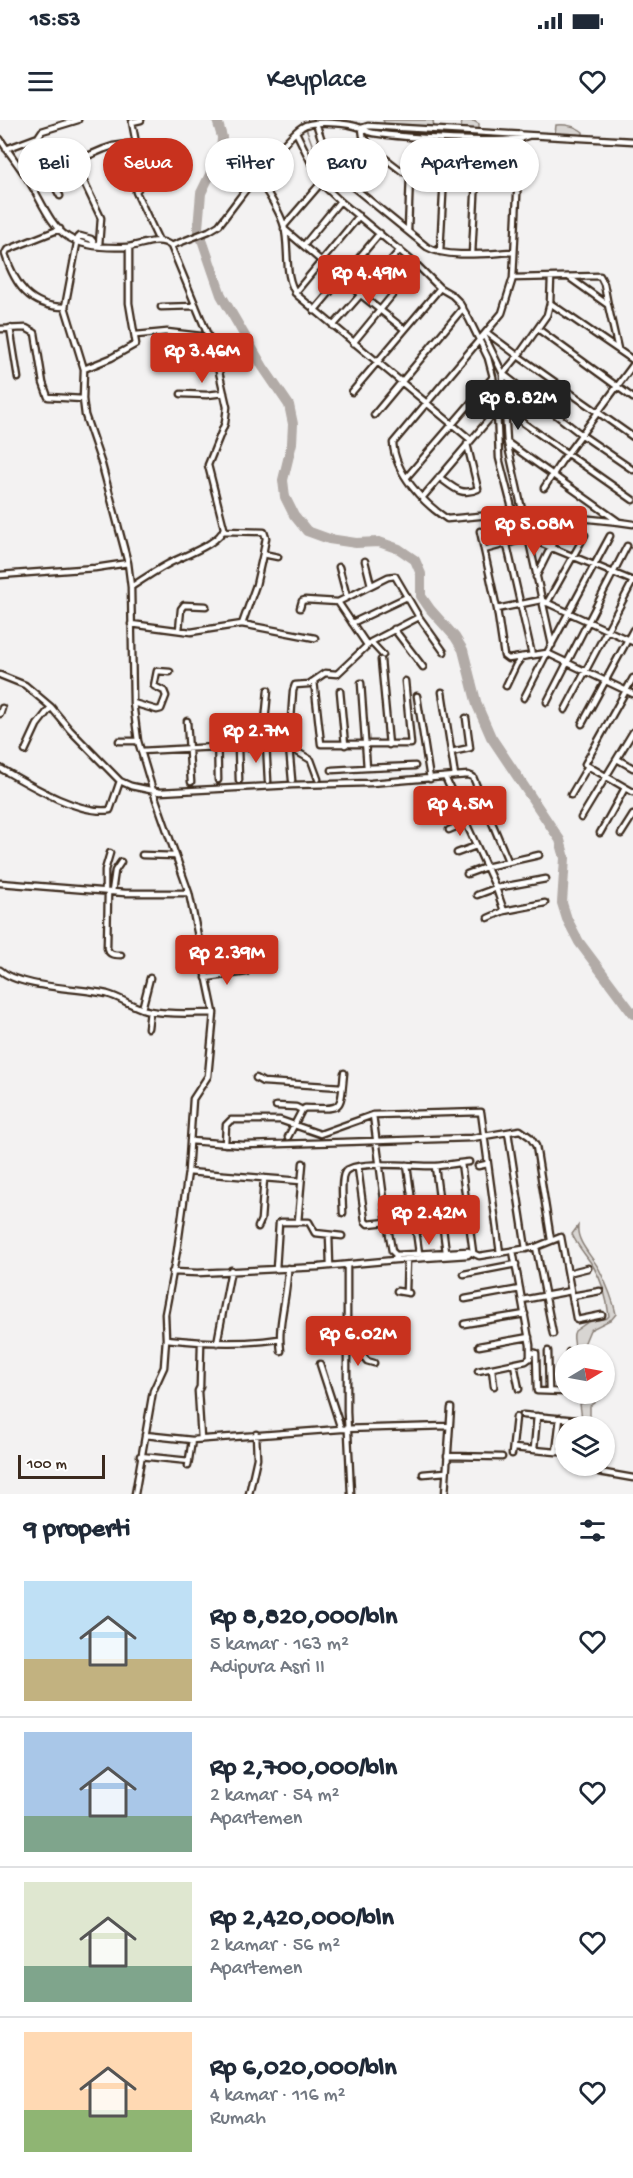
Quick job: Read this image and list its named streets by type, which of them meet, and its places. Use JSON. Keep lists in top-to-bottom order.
{
  "scale_bar": "100 m",
  "north": "right",
  "page": {
    "status": "15:53",
    "header": "Keyplace",
    "chip": [
      "Beli",
      "Sewa",
      "Filter",
      "Baru",
      "Apartemen"
    ],
    "price": [
      "Rp 4.49M",
      "Rp 3.46M",
      "Rp 8.82M",
      "Rp 5.08M",
      "Rp 2.7M",
      "Rp 4.5M",
      "Rp 2.39M",
      "Rp 2.42M",
      "Rp 6.02M"
    ],
    "scale": "100 m",
    "heading": "9 properti",
    "list": [
      {
        "name": "Rp 8,820,000/bln",
        "note": "5 kamar · 163 m² · Adipura Asri II"
      },
      {
        "name": "Rp 2,700,000/bln",
        "note": "2 kamar · 54 m² · Apartemen"
      },
      {
        "name": "Rp 2,420,000/bln",
        "note": "2 kamar · 56 m² · Apartemen"
      },
      {
        "name": "Rp 6,020,000/bln",
        "note": "4 kamar · 116 m² · Rumah"
      }
    ]
  }
}
